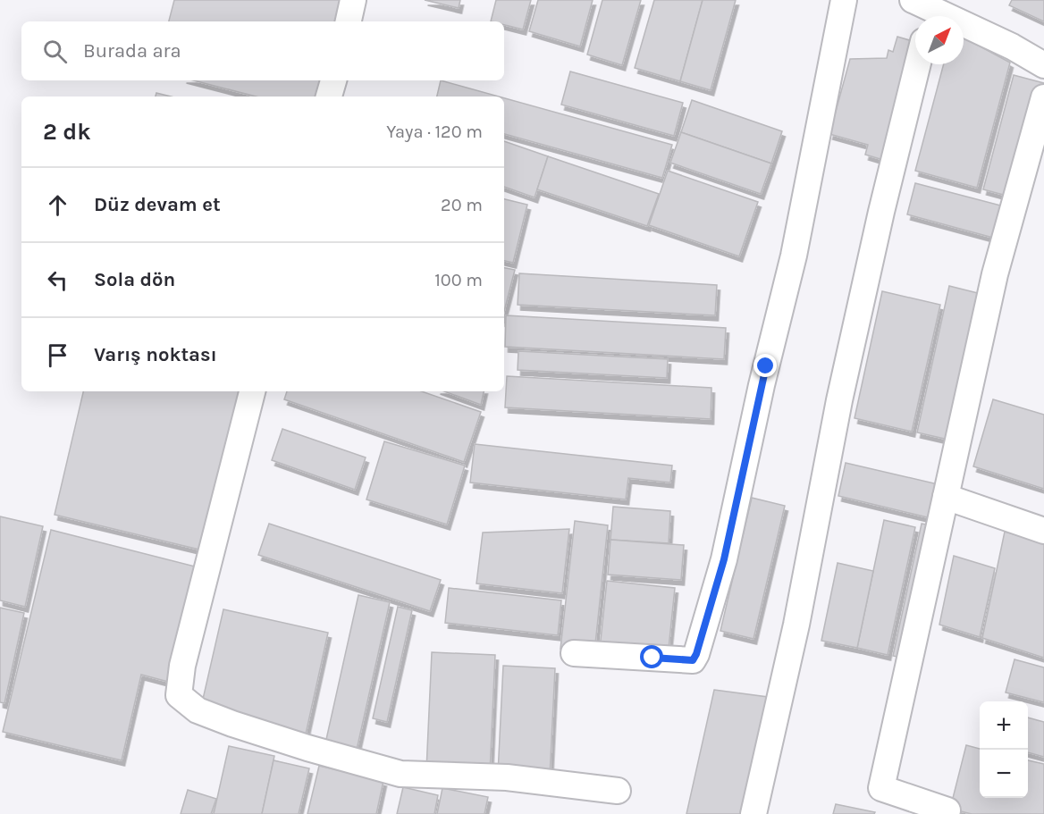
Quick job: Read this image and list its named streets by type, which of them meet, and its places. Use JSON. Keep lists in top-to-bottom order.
{
  "north": "top right",
  "page": {
    "search": "Burada ara",
    "heading": ["2 dk", "Yaya · 120 m"],
    "list": [
      ["Düz devam et", "20 m"],
      ["Sola dön", "100 m"],
      "Varış noktası"
    ],
    "map_buttons": ["+", "−"]
  }
}
